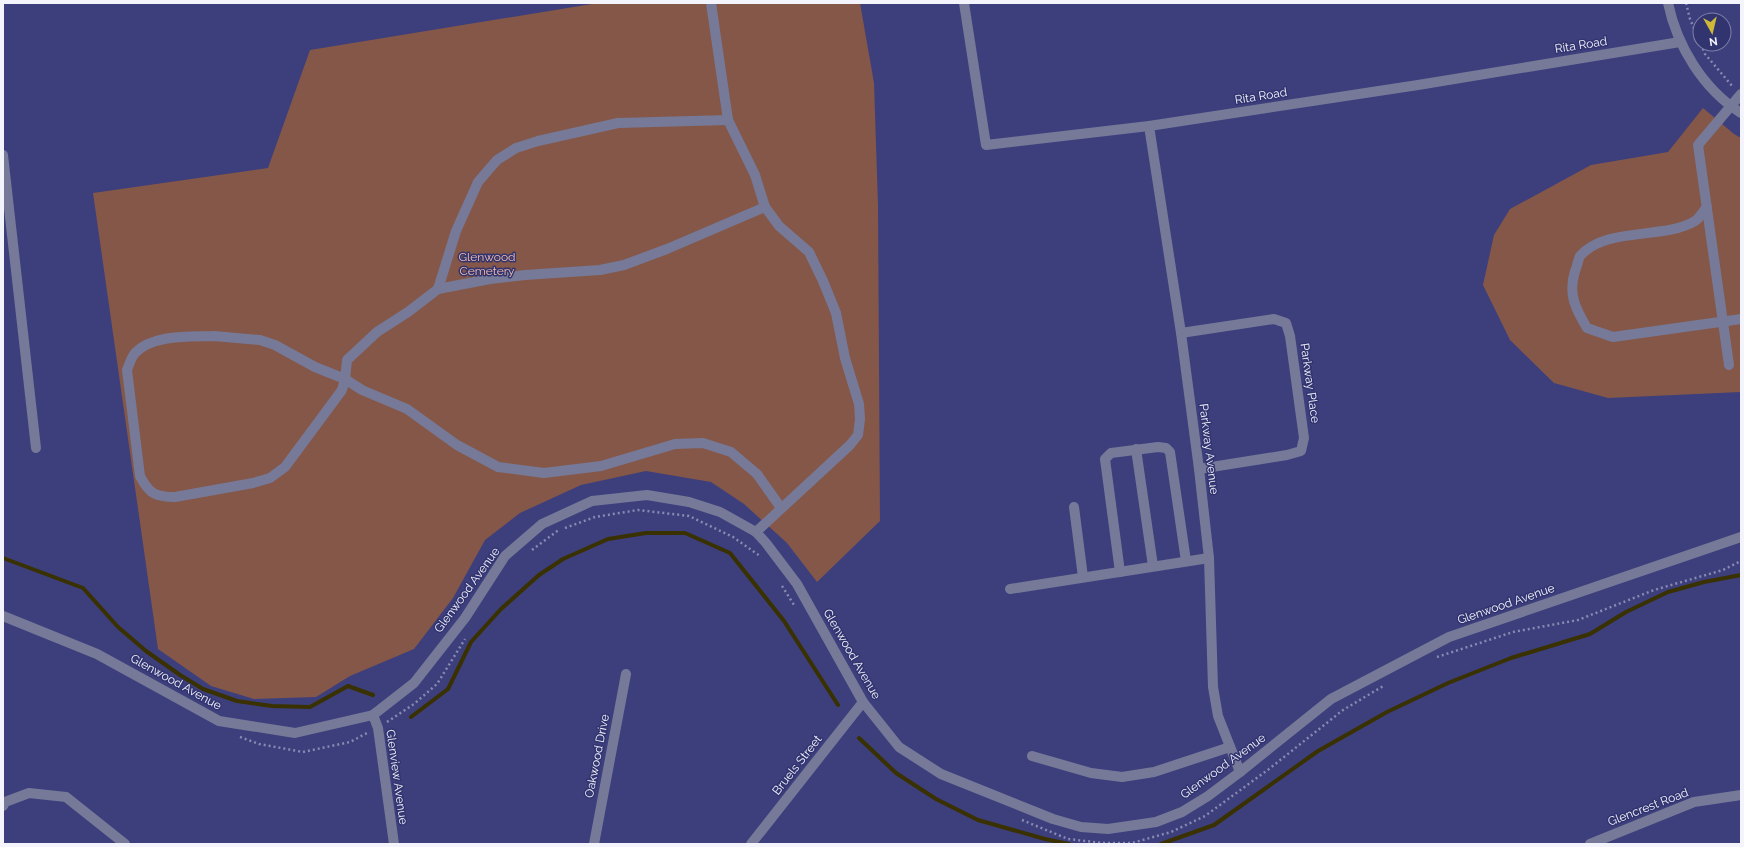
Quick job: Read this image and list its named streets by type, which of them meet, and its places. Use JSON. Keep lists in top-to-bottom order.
{
  "streets": {
    "street": [
      "Rita Road",
      "Parkway Place",
      "Parkway Avenue",
      "Glenwood Avenue",
      "Oakwood Drive",
      "Bruels Street",
      "Glenview Avenue",
      "Glencrest Road"
    ]
  },
  "crossings": [
    ["Rita Road", "Parkway Avenue"],
    ["Parkway Place", "Parkway Avenue"],
    ["Parkway Avenue", "Glenwood Avenue"],
    ["Glenwood Avenue", "Bruels Street"],
    ["Glenwood Avenue", "Glenview Avenue"]
  ],
  "parks": ["Glenwood Cemetery"],
  "north": "bottom"
}
